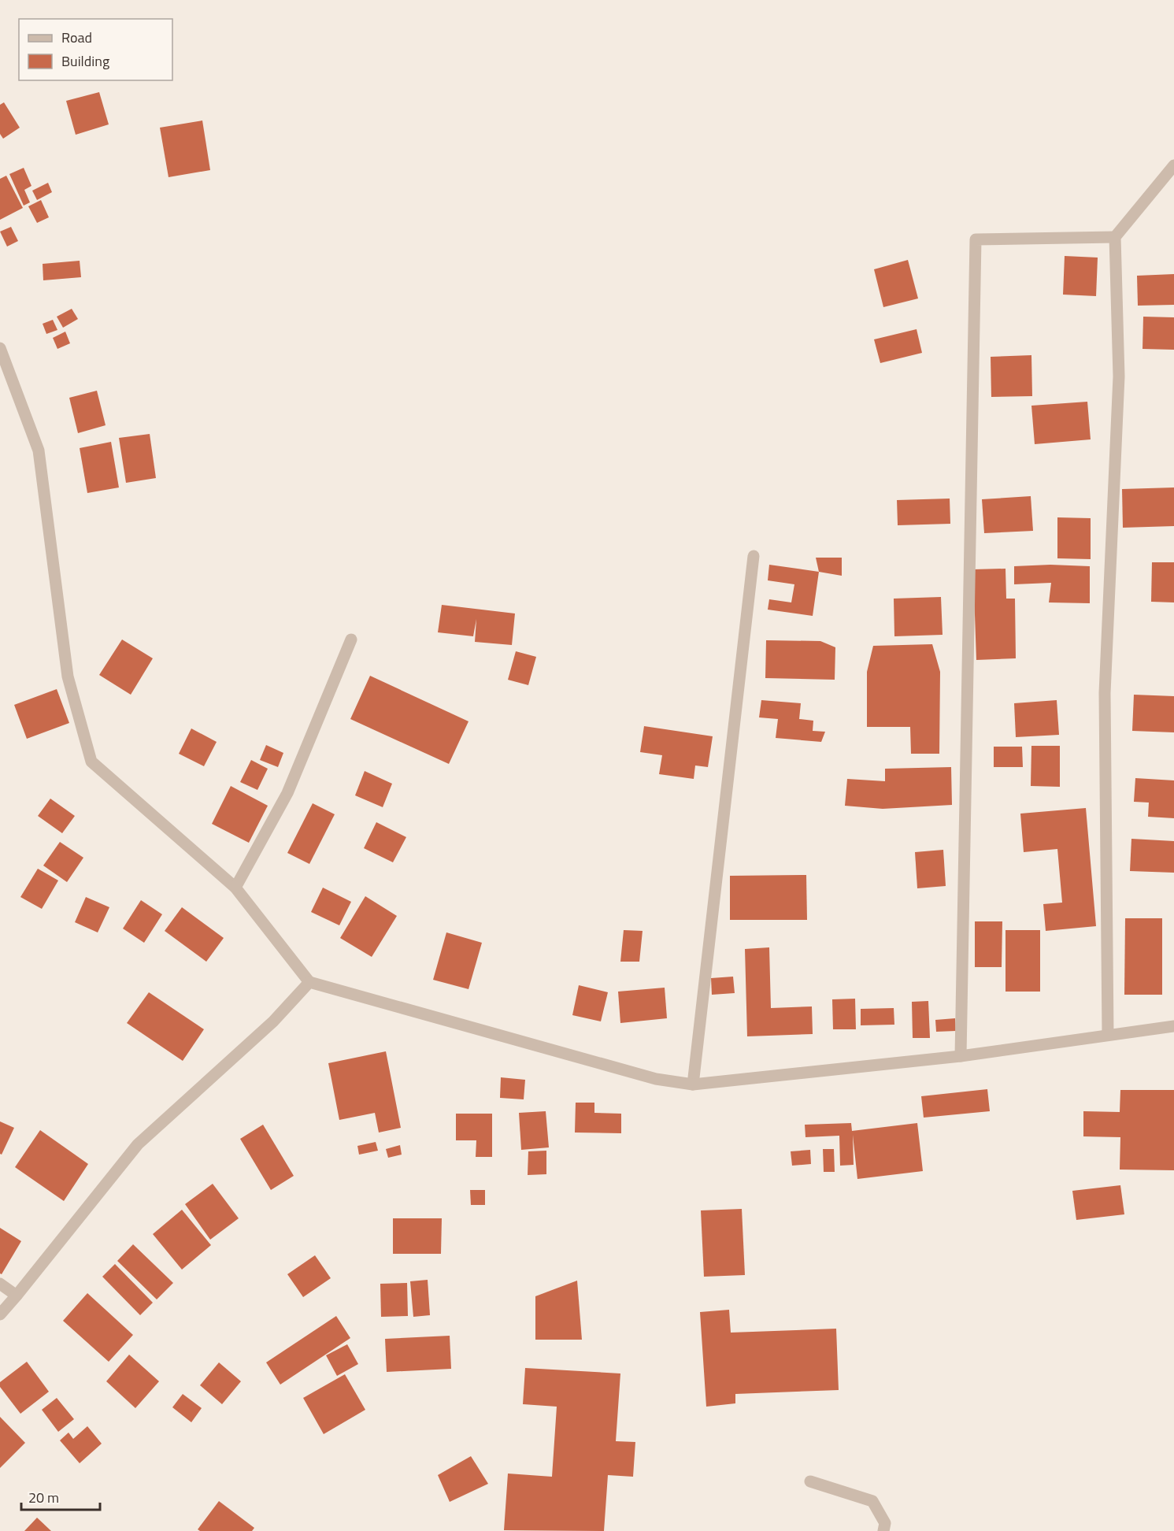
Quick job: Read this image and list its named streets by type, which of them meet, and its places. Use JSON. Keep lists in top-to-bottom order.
{
  "legend": ["Road", "Building"],
  "scale_bar": "20 m"
}
